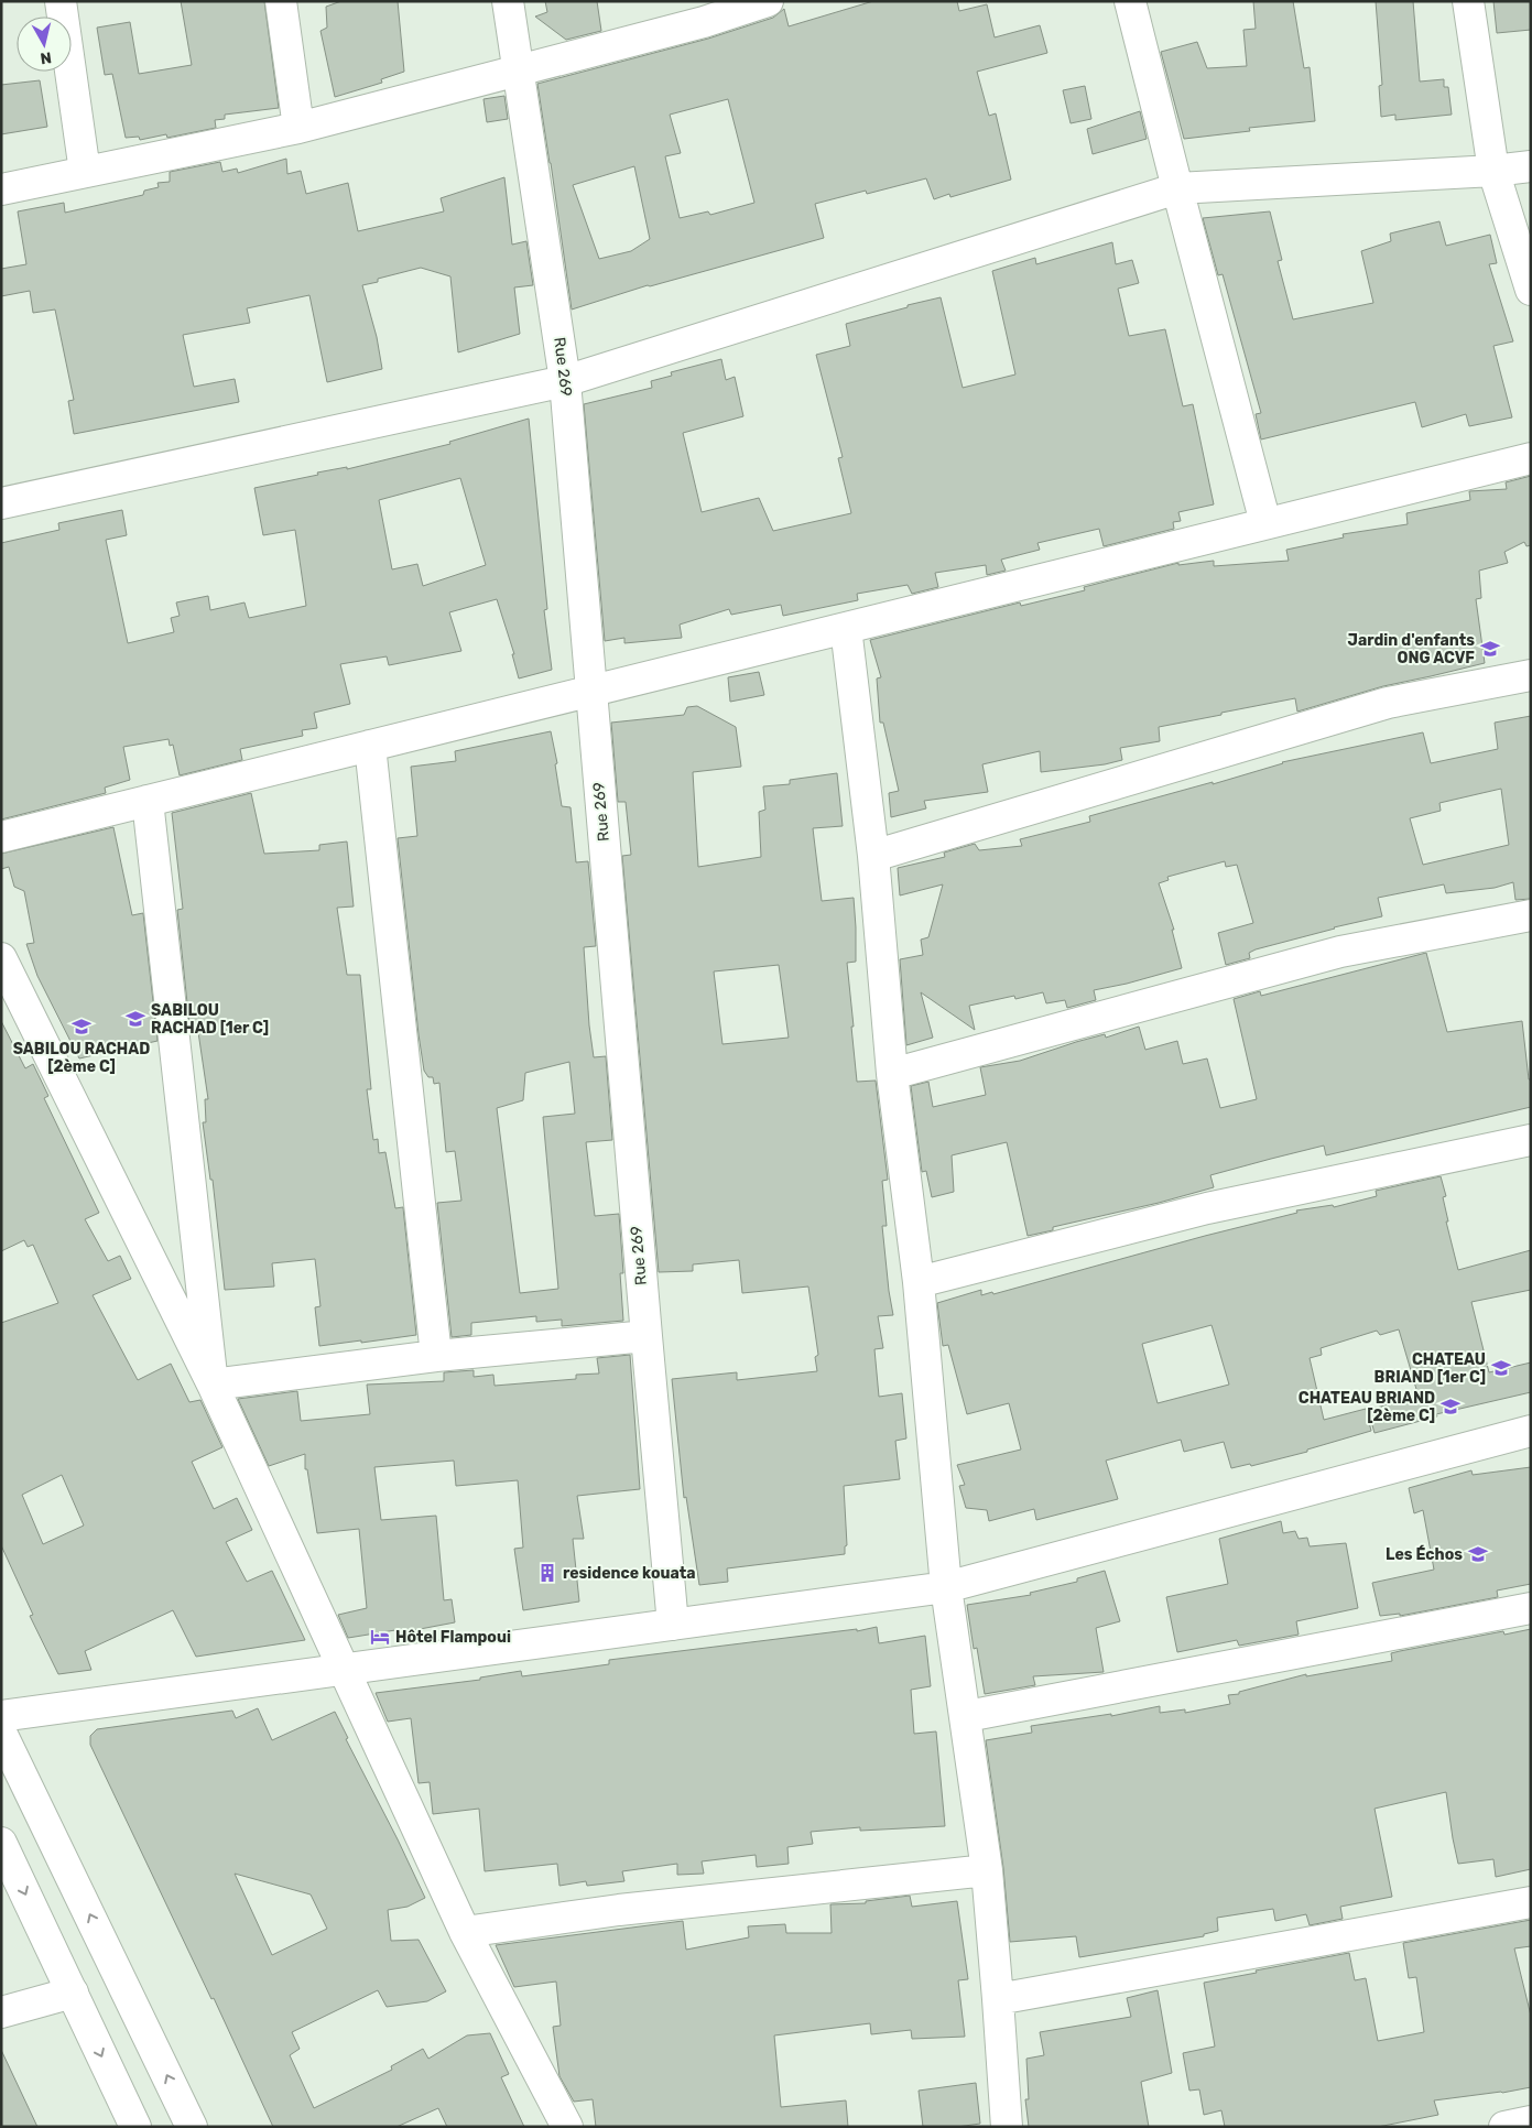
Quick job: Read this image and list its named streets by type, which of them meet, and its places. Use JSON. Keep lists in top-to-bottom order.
{
  "streets": {
    "main road": ["Rue 269"]
  },
  "places": {
    "school or university": [
      "Jardin d'enfants ONG ACVF",
      "SABILOU RACHAD [1er C]",
      "SABILOU RACHAD [2ème C]",
      "CHATEAU BRIAND [1er C]",
      "CHATEAU BRIAND [2ème C]",
      "Les Échos"
    ],
    "building": ["residence kouata"],
    "hotel": ["Hôtel Flampoui"]
  },
  "north": "bottom"
}
